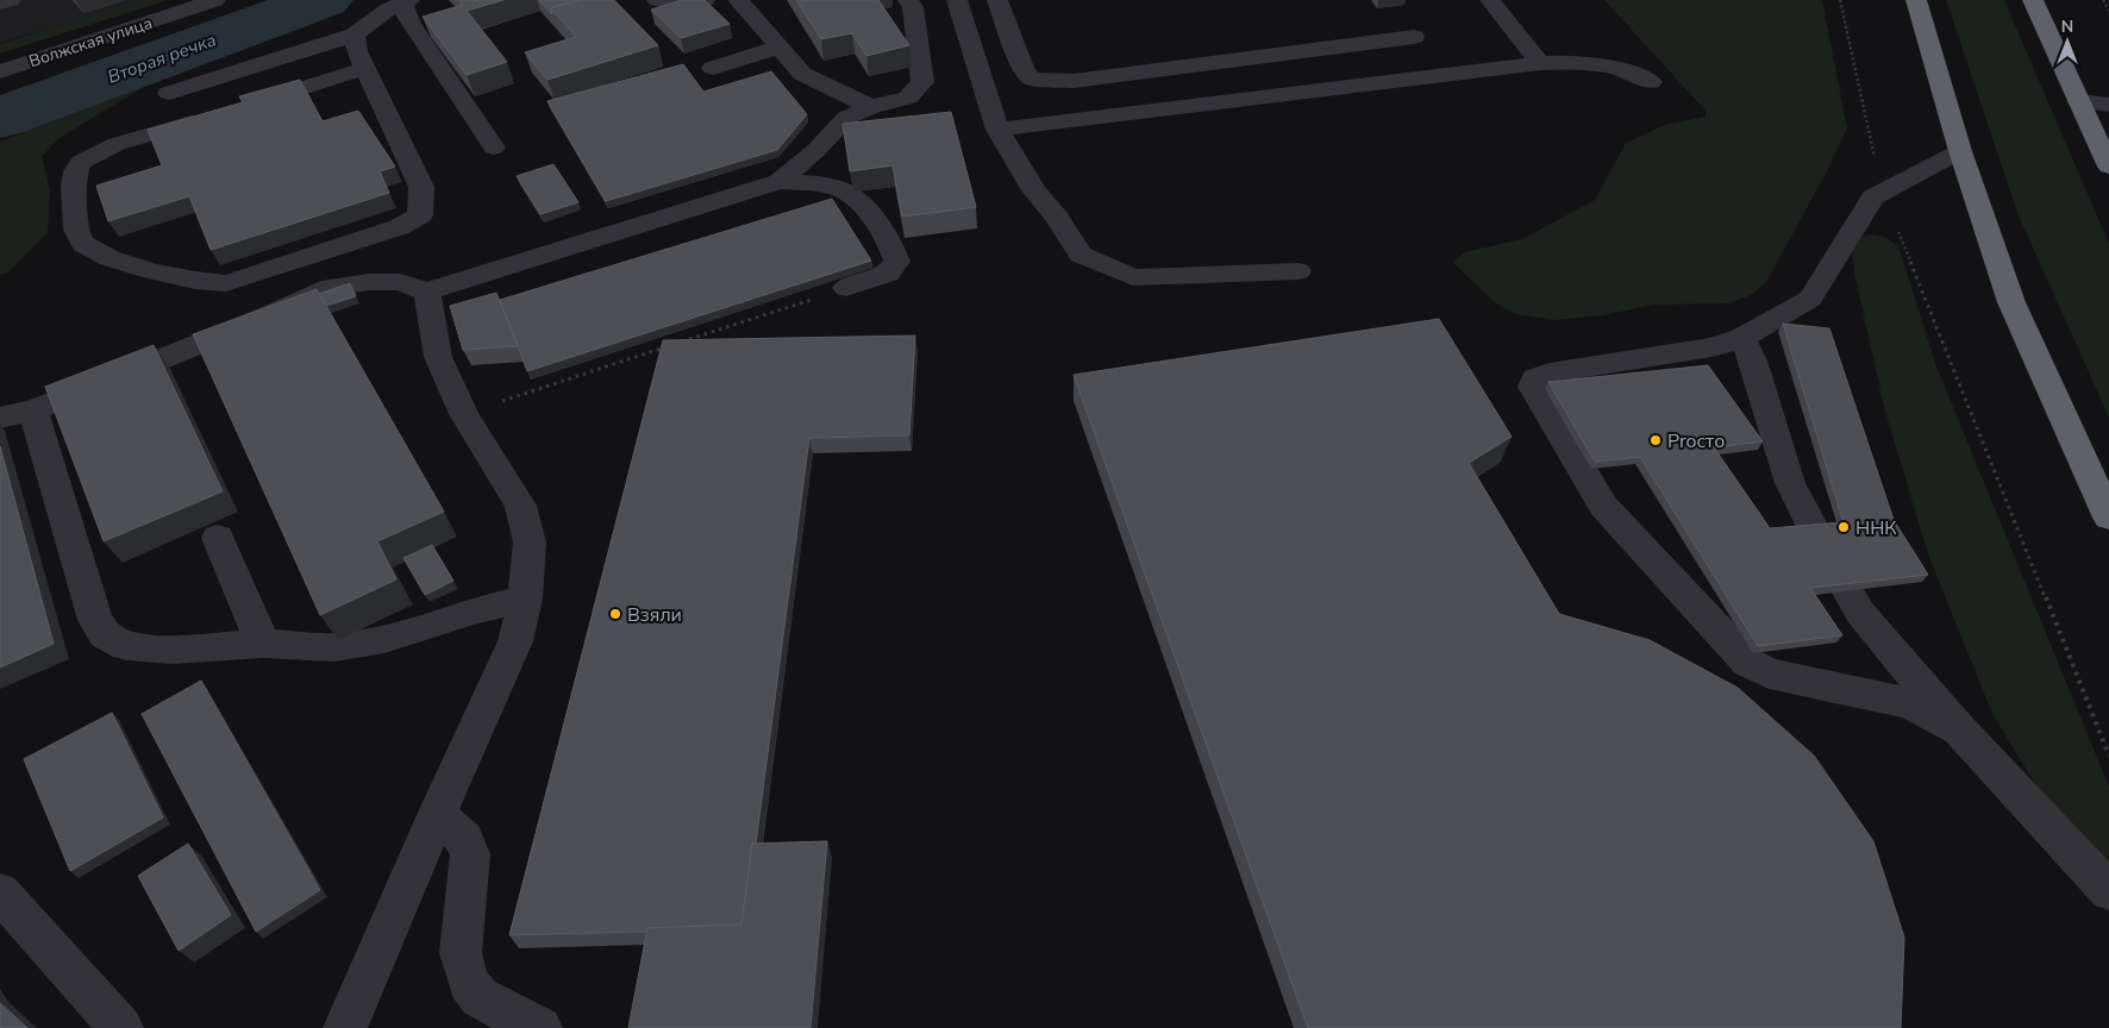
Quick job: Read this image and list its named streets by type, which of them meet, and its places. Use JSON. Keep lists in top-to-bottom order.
{
  "streets": {
    "street": ["Волжская улица"]
  },
  "water": ["Вторая речка"],
  "places": ["Proсто", "ННК", "Взяли"],
  "north": "top"
}
